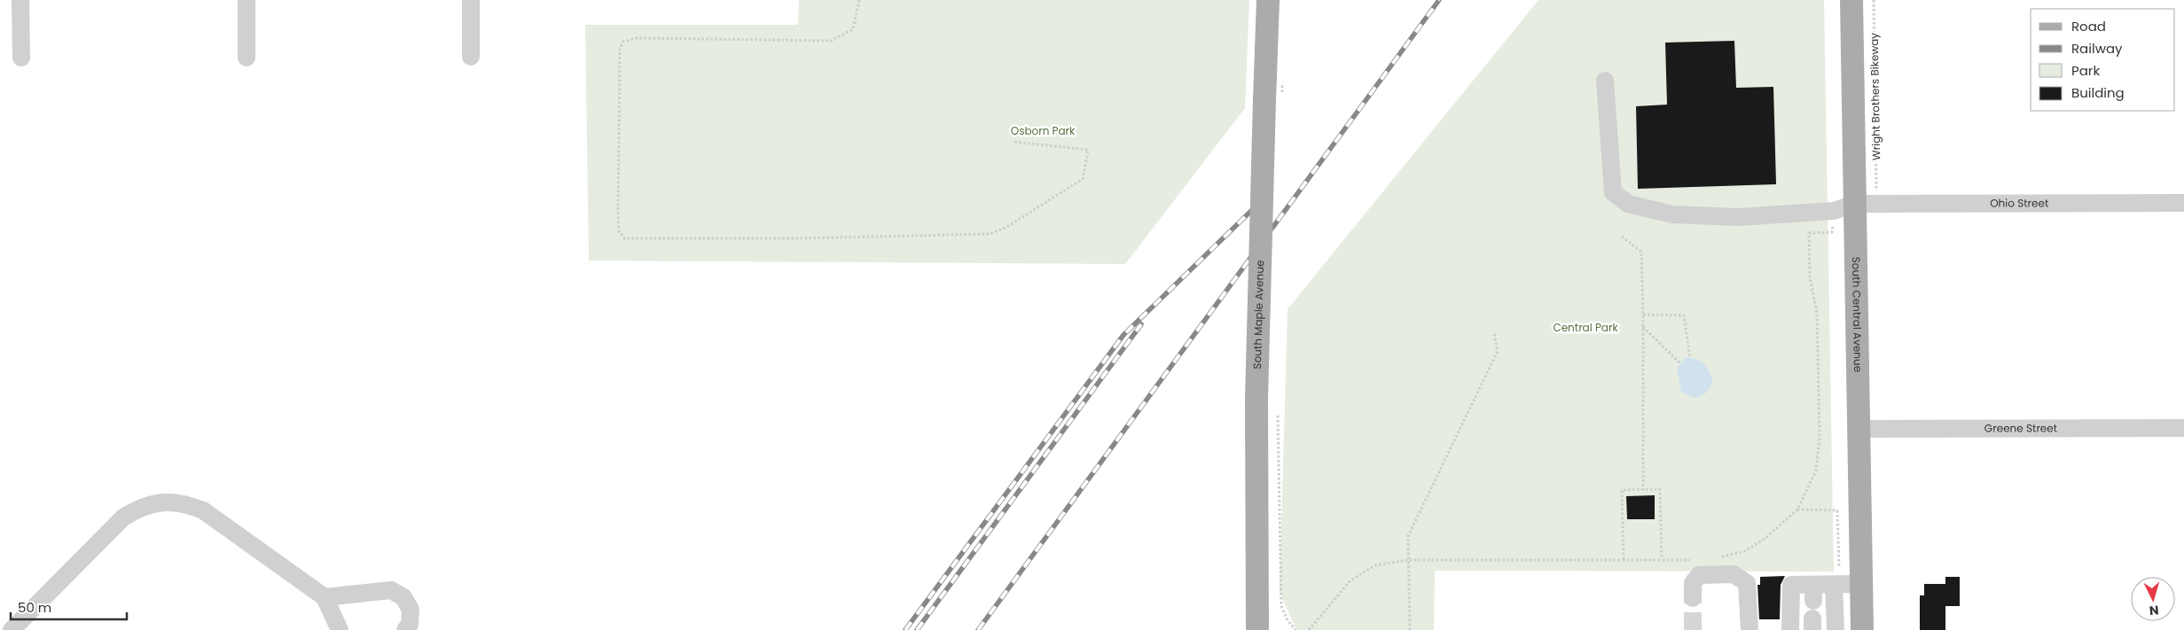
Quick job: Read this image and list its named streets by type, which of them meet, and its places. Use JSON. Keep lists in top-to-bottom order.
{
  "streets": {
    "main road": ["South Maple Avenue", "South Central Avenue"],
    "street": ["Ohio Street", "Greene Street"],
    "path": ["Wright Brothers Bikeway"]
  },
  "crossings": [
    ["Wright Brothers Bikeway", "Ohio Street"],
    ["Wright Brothers Bikeway", "South Central Avenue"],
    ["Ohio Street", "South Central Avenue"],
    ["South Central Avenue", "Greene Street"]
  ],
  "parks": ["Osborn Park", "Central Park"],
  "legend": [
    "Road",
    "Railway",
    "Park",
    "Building"
  ],
  "scale_bar": "50 m",
  "north": "bottom"
}
